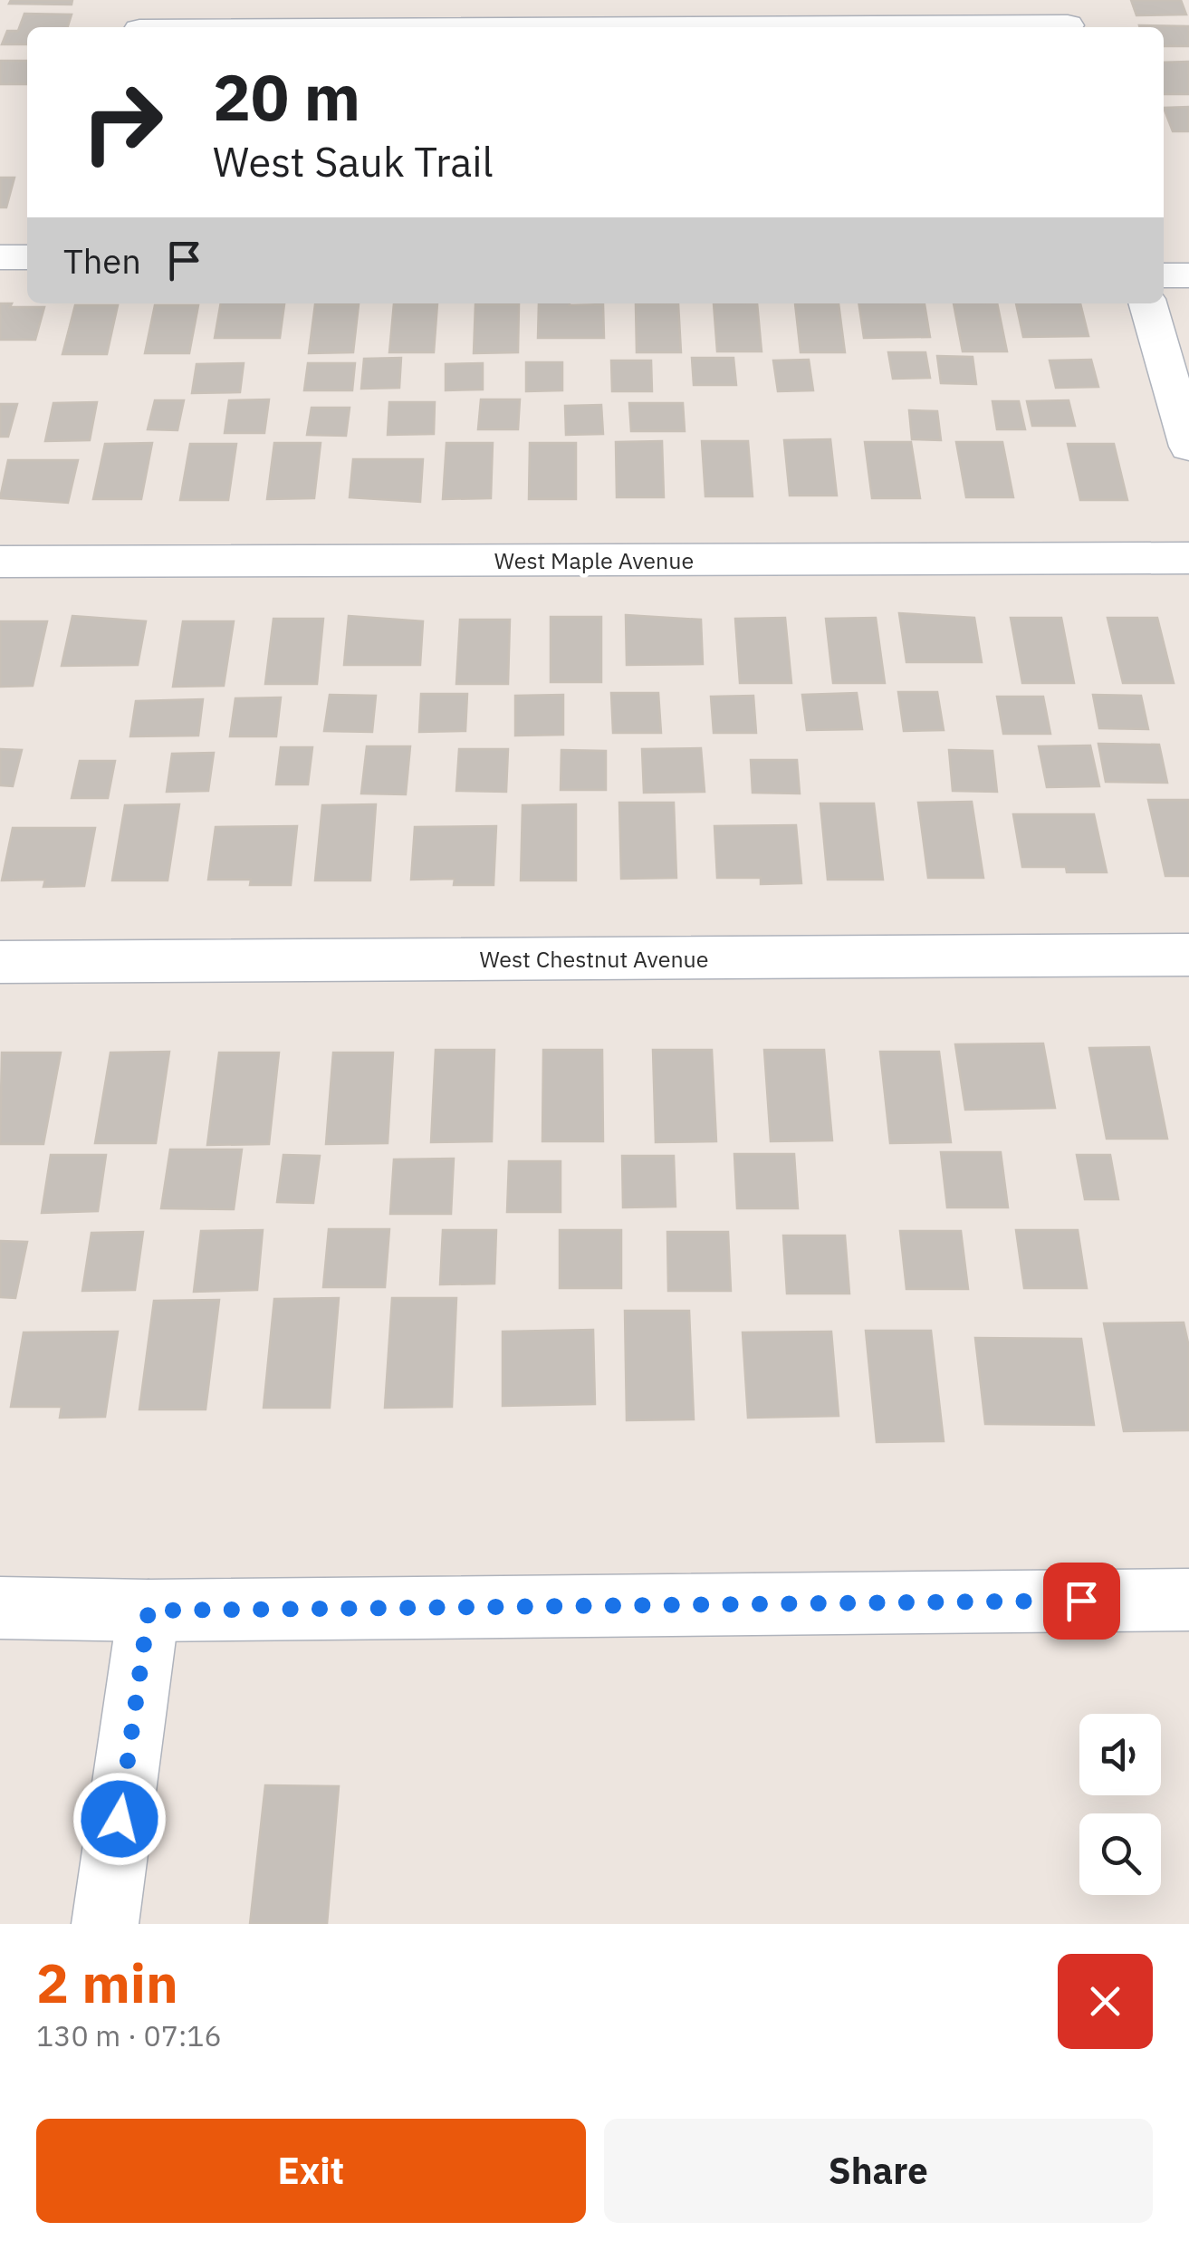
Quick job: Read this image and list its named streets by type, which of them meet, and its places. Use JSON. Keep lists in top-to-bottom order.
{
  "streets": {
    "street": ["West Maple Avenue", "West Chestnut Avenue"]
  },
  "page": {
    "turn": ["20 m", "West Sauk Trail"],
    "then": "Then",
    "heading": ["2 min", "130 m · 07:16"],
    "buttons": ["Exit", "Share"]
  }
}
